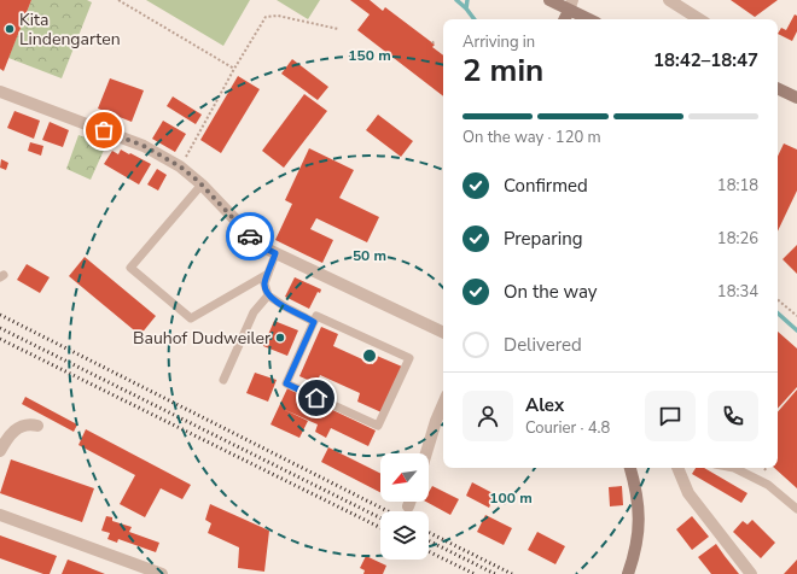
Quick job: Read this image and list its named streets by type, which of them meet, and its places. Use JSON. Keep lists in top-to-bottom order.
{
  "places": ["Kita Lindengarten", "Bauhof Dudweiler"],
  "north": "bottom left",
  "page": {
    "heading": ["2 min", "Arriving in", "18:42–18:47"],
    "panel": ["Alex", "Courier · 4.8"],
    "bar": "On the way · 120 m",
    "list": [
      ["Confirmed", "18:18"],
      ["Preparing", "18:26"],
      ["On the way", "18:34"],
      "Delivered"
    ]
  },
  "rings": ["150 m", "50 m", "100 m"]
}
